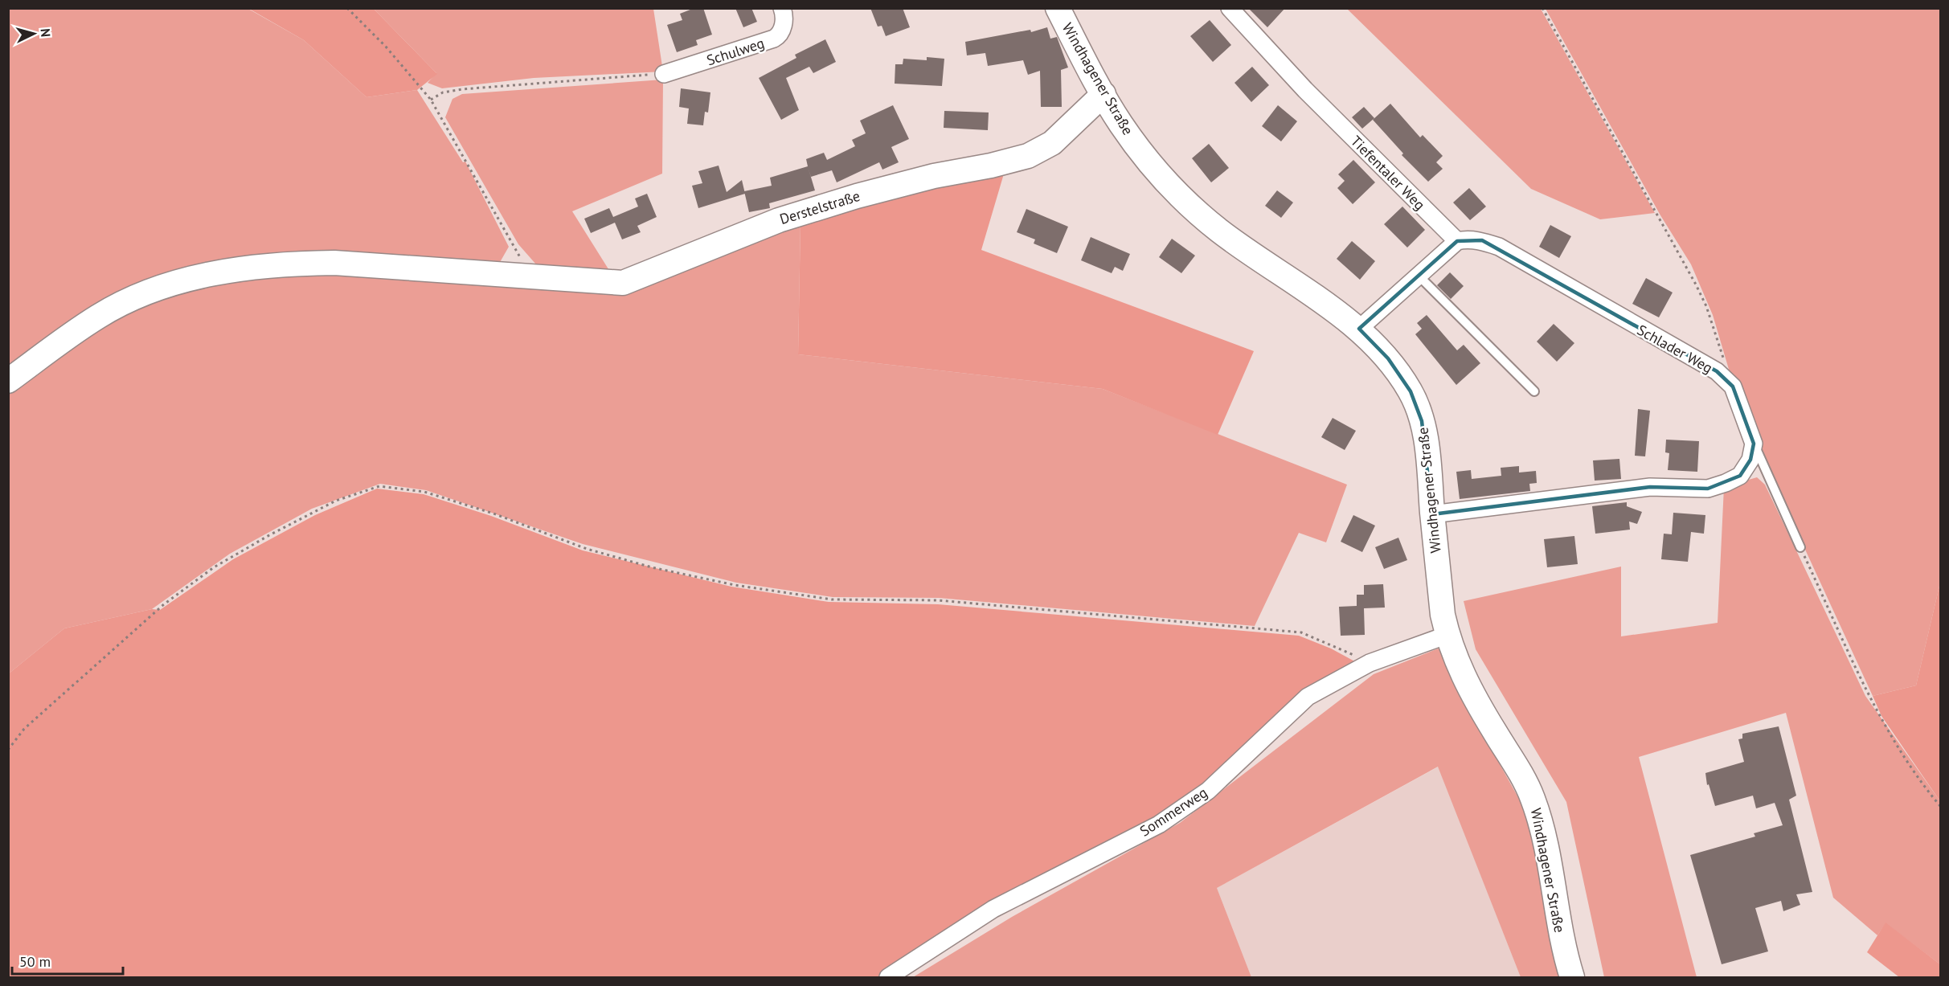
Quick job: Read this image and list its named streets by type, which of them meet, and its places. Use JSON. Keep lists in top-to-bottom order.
{
  "streets": {
    "street": [
      "Schulweg",
      "Windhagener Straße",
      "Tiefentaler Weg",
      "Derstelstraße",
      "Schlader Weg",
      "Sommerweg"
    ]
  },
  "crossings": [
    ["Windhagener Straße", "Derstelstraße"],
    ["Windhagener Straße", "Sommerweg"],
    ["Tiefentaler Weg", "Schlader Weg"]
  ],
  "scale_bar": "50 m",
  "north": "right"
}
